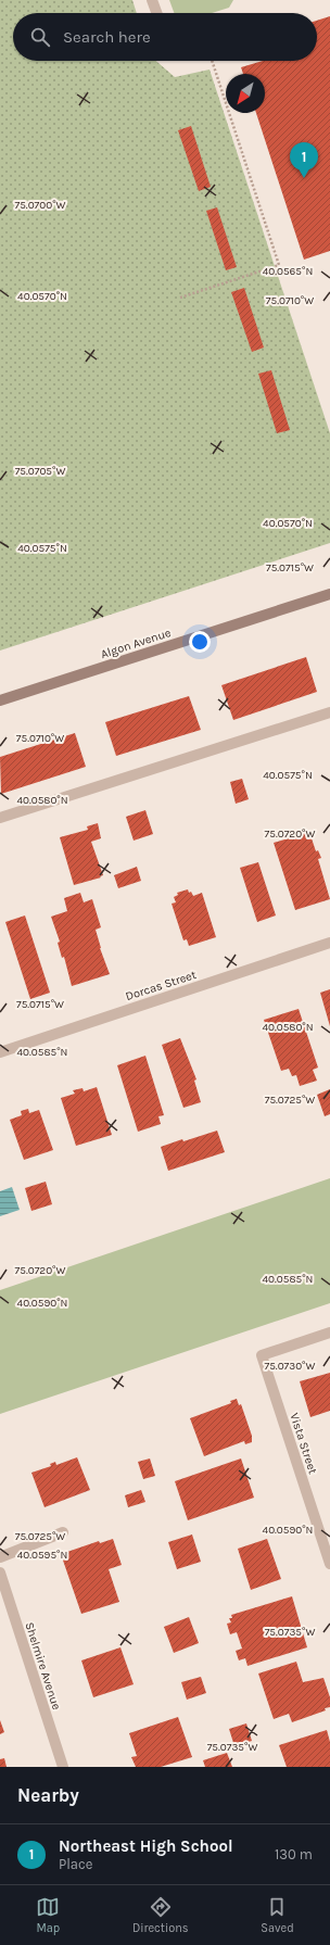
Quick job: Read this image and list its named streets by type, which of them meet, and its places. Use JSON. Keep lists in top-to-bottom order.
{
  "streets": {
    "street": [
      "Algon Avenue",
      "Dorcas Street",
      "Vista Street",
      "Shelmire Avenue"
    ]
  },
  "north": "bottom left",
  "page": {
    "search": "Search here",
    "pins": "1",
    "heading": "Nearby",
    "list": [
      {
        "mark": "1",
        "name": "Northeast High School",
        "note": "Place",
        "value": "130 m"
      }
    ],
    "nav": ["Map", "Directions", "Saved"]
  },
  "coordinates": [
    "75.0700°W",
    "40.0565°N",
    "40.0570°N",
    "75.0710°W",
    "75.0705°W",
    "40.0575°N",
    "75.0715°W",
    "40.0580°N",
    "75.0720°W",
    "40.0585°N",
    "75.0725°W",
    "40.0590°N",
    "75.0730°W",
    "40.0595°N",
    "75.0735°W"
  ]
}
